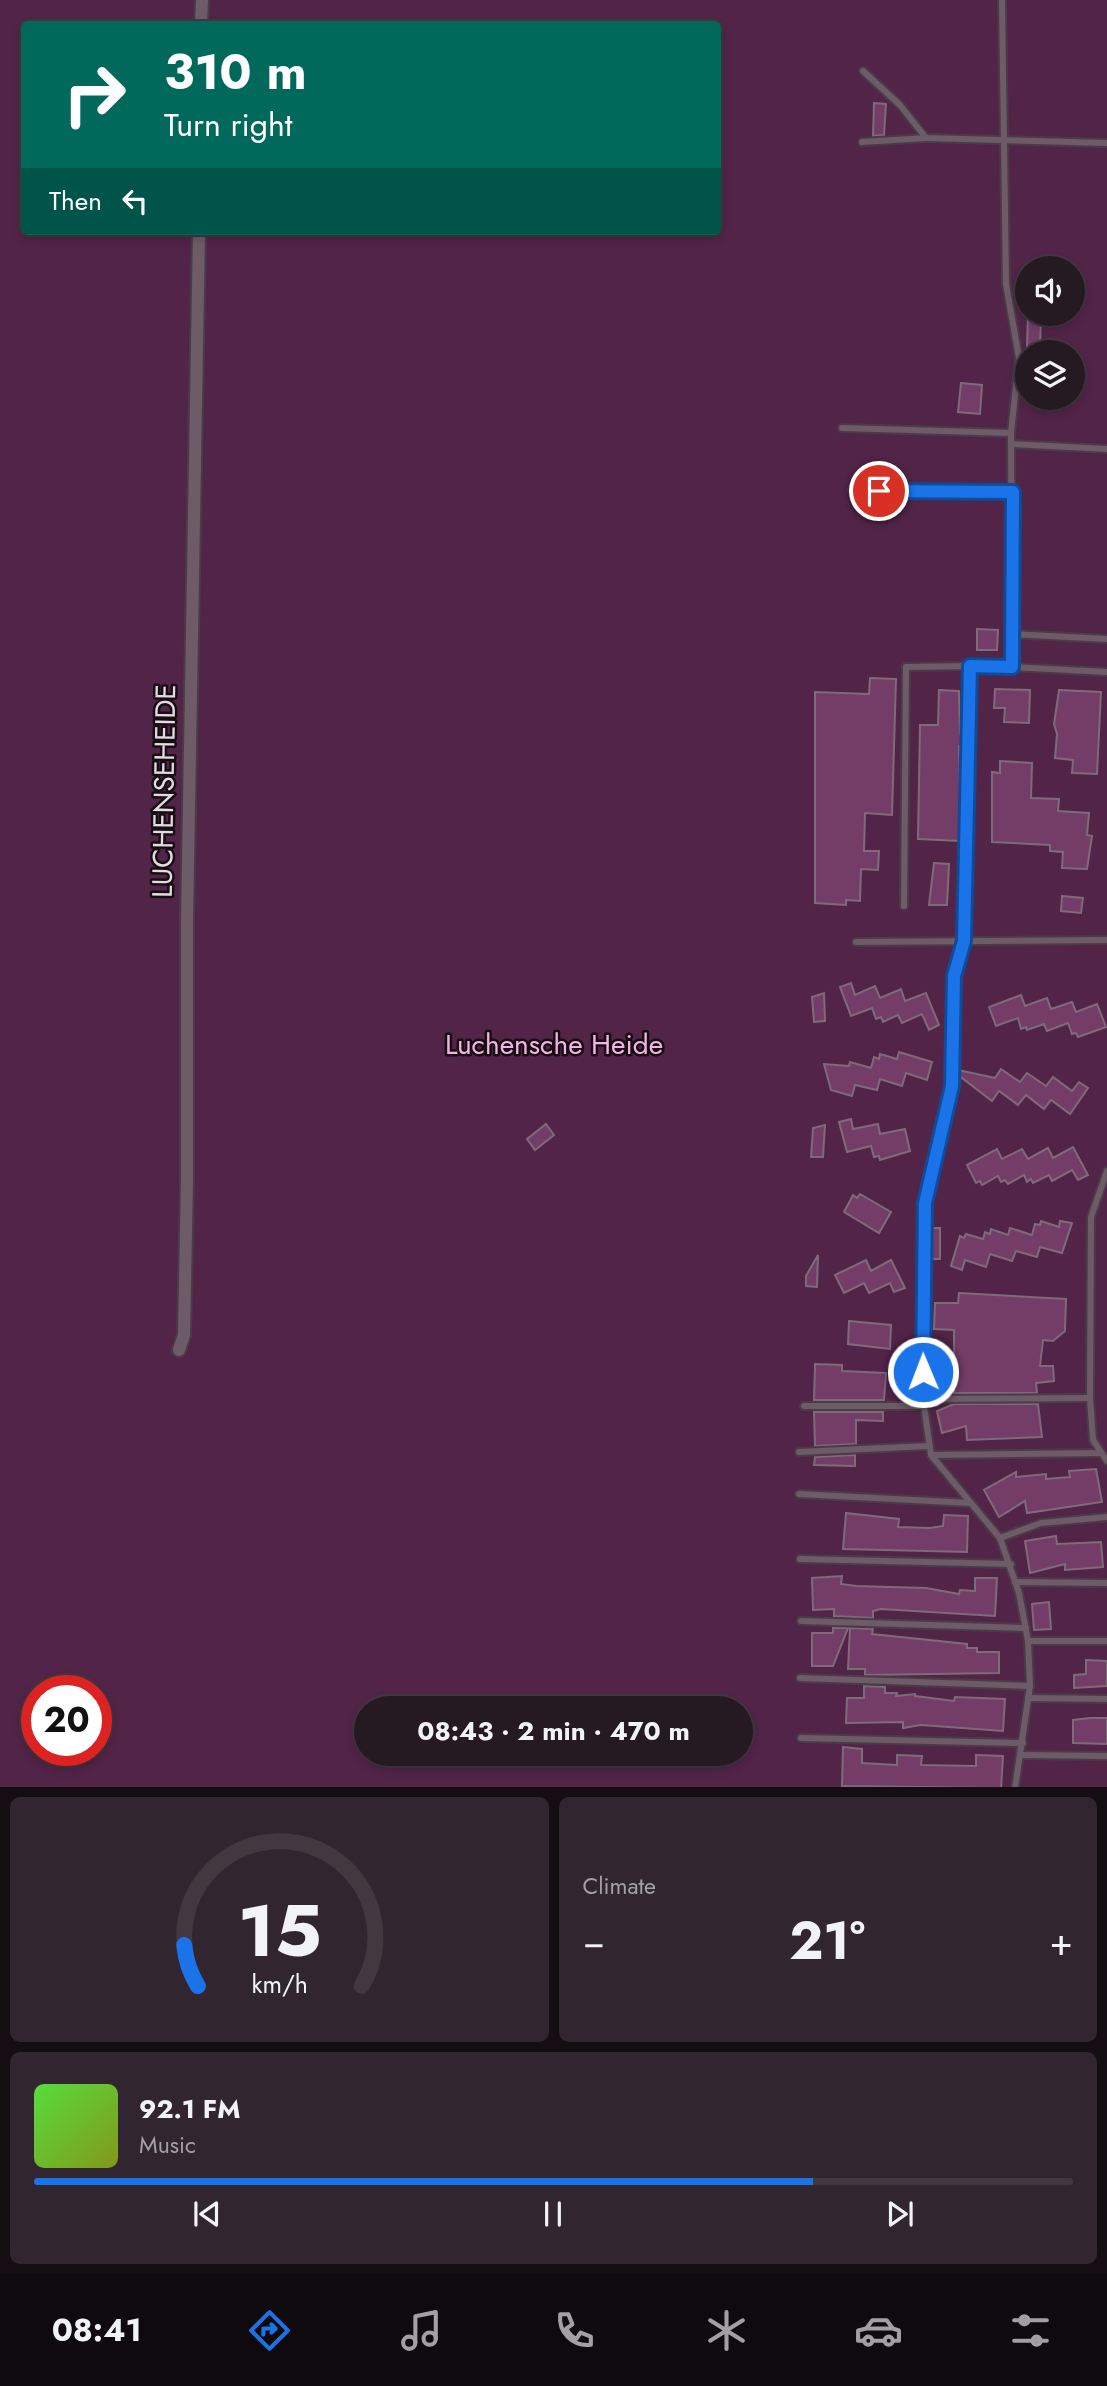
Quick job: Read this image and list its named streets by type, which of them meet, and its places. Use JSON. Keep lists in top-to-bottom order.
{
  "streets": {
    "street": ["LUCHENSEHEIDE"]
  },
  "parks": ["Luchensche Heide"],
  "page": {
    "turn": ["310 m", "Turn right"],
    "then": "Then",
    "limit": "20",
    "trip": "08:43 · 2 min · 470 m",
    "tile": "Climate",
    "heat": ["−", "21°", "+"],
    "song": ["92.1 FM", "Music"],
    "tabs": "08:41",
    "gauge": ["15", "km/h"]
  }
}
